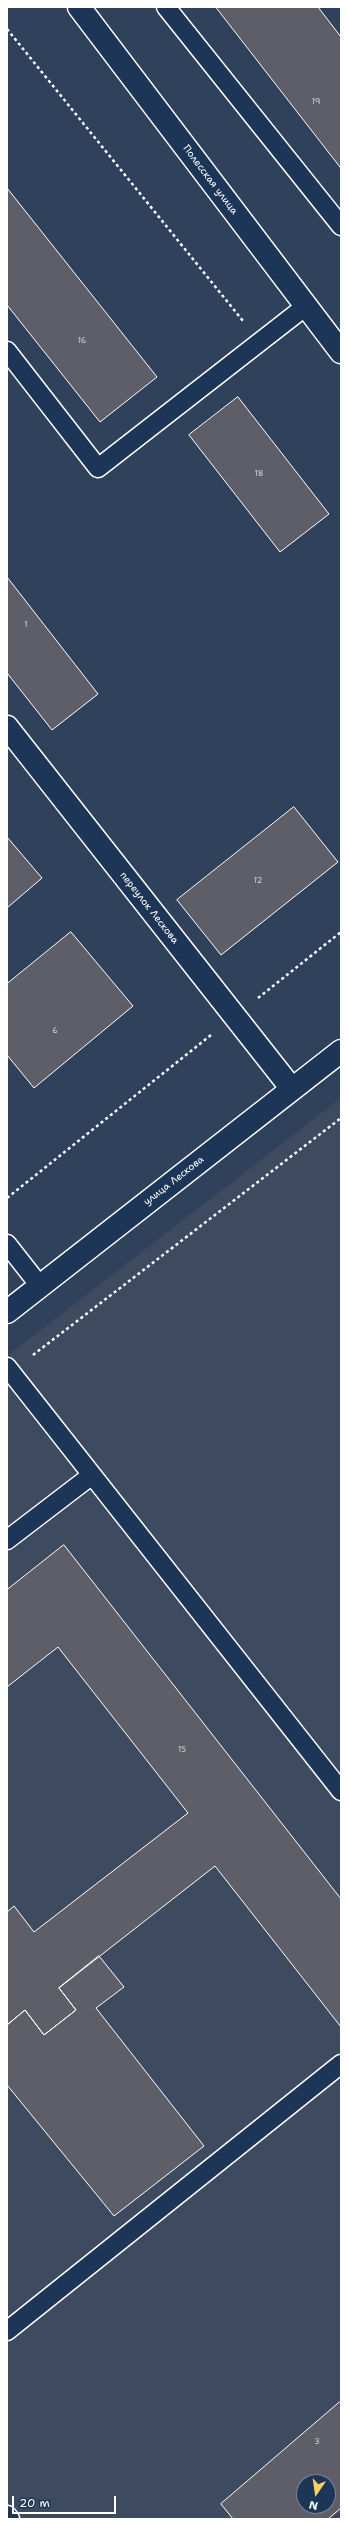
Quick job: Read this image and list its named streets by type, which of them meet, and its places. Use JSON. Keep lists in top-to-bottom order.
{
  "streets": {
    "main road": ["Полесская улица", "переулок Лескова", "улица Лескова"]
  },
  "crossings": [
    ["переулок Лескова", "улица Лескова"]
  ],
  "house_numbers": [
    "19",
    "16",
    "18",
    "1",
    "12",
    "6",
    "15",
    "3"
  ],
  "scale_bar": "20 m",
  "north": "bottom"
}
